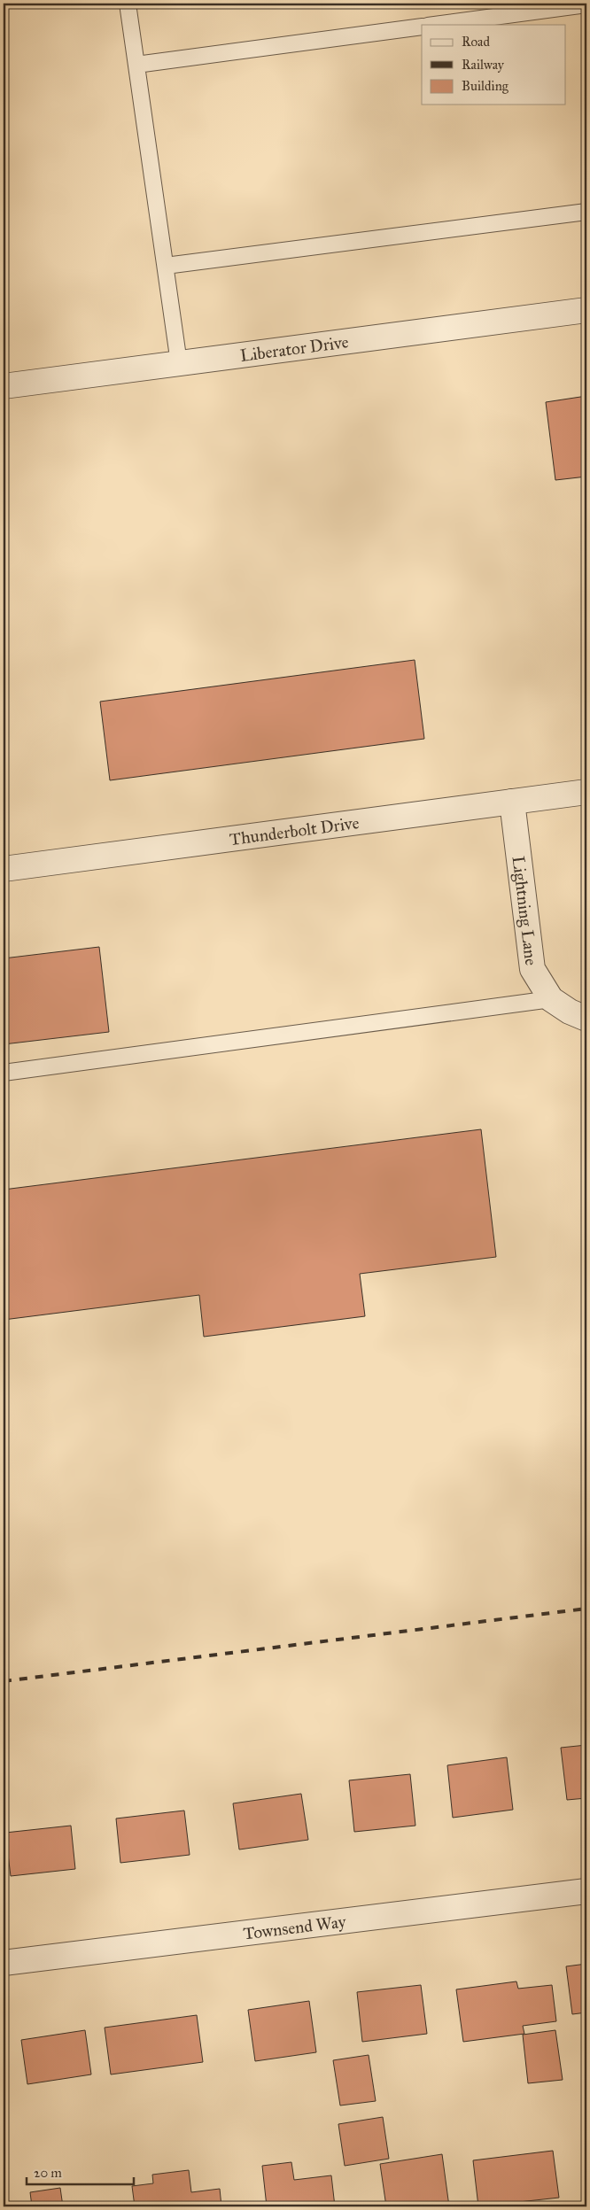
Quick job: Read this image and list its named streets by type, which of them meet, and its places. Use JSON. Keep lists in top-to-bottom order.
{
  "streets": {
    "street": [
      "Liberator Drive",
      "Thunderbolt Drive",
      "Lightning Lane",
      "Townsend Way"
    ]
  },
  "crossings": [
    ["Thunderbolt Drive", "Lightning Lane"]
  ],
  "legend": ["Road", "Railway", "Building"],
  "scale_bar": "20 m"
}
